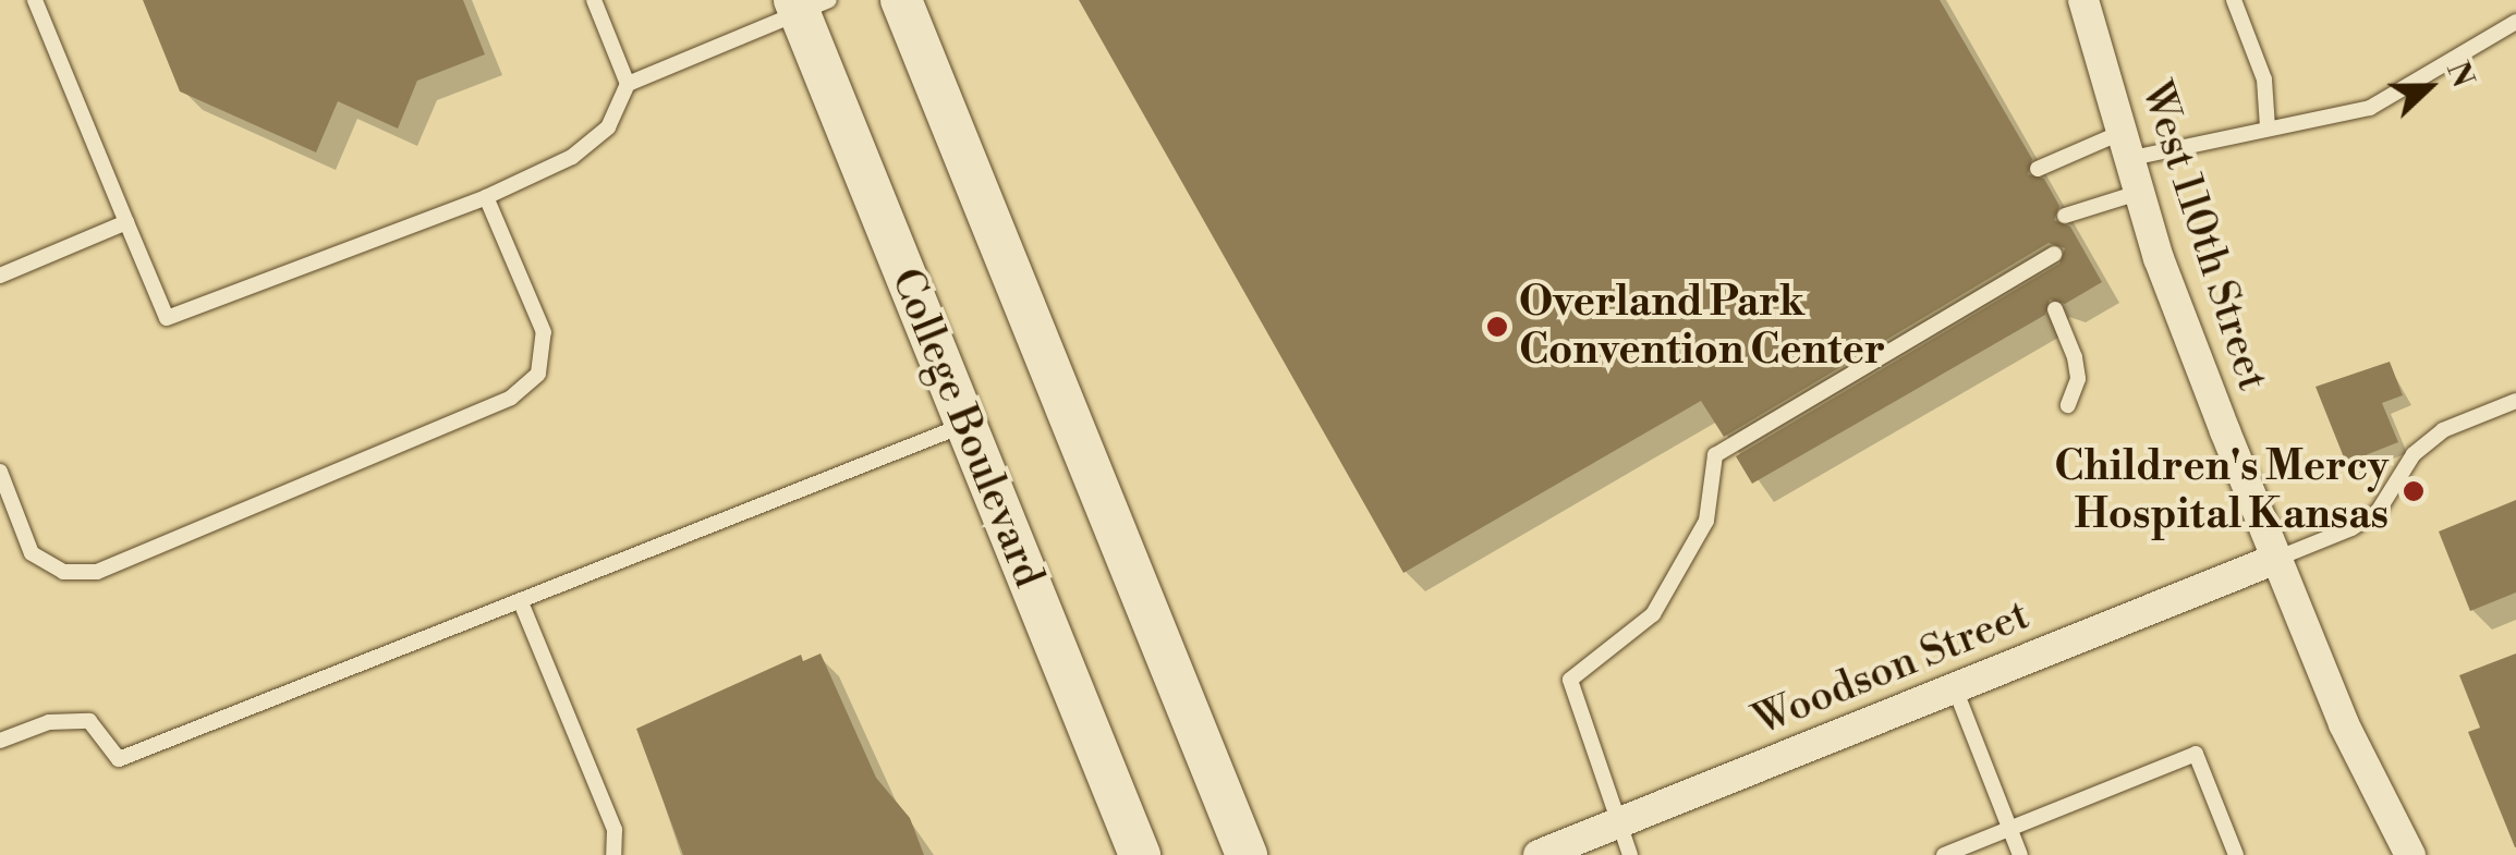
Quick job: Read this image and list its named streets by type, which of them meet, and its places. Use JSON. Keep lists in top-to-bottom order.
{
  "streets": {
    "main road": ["College Boulevard"],
    "street": ["West 110th Street", "Woodson Street"]
  },
  "crossings": [
    ["West 110th Street", "Woodson Street"]
  ],
  "places": ["Overland Park Convention Center", "Children's Mercy Hospital Kansas"],
  "north": "right"
}
